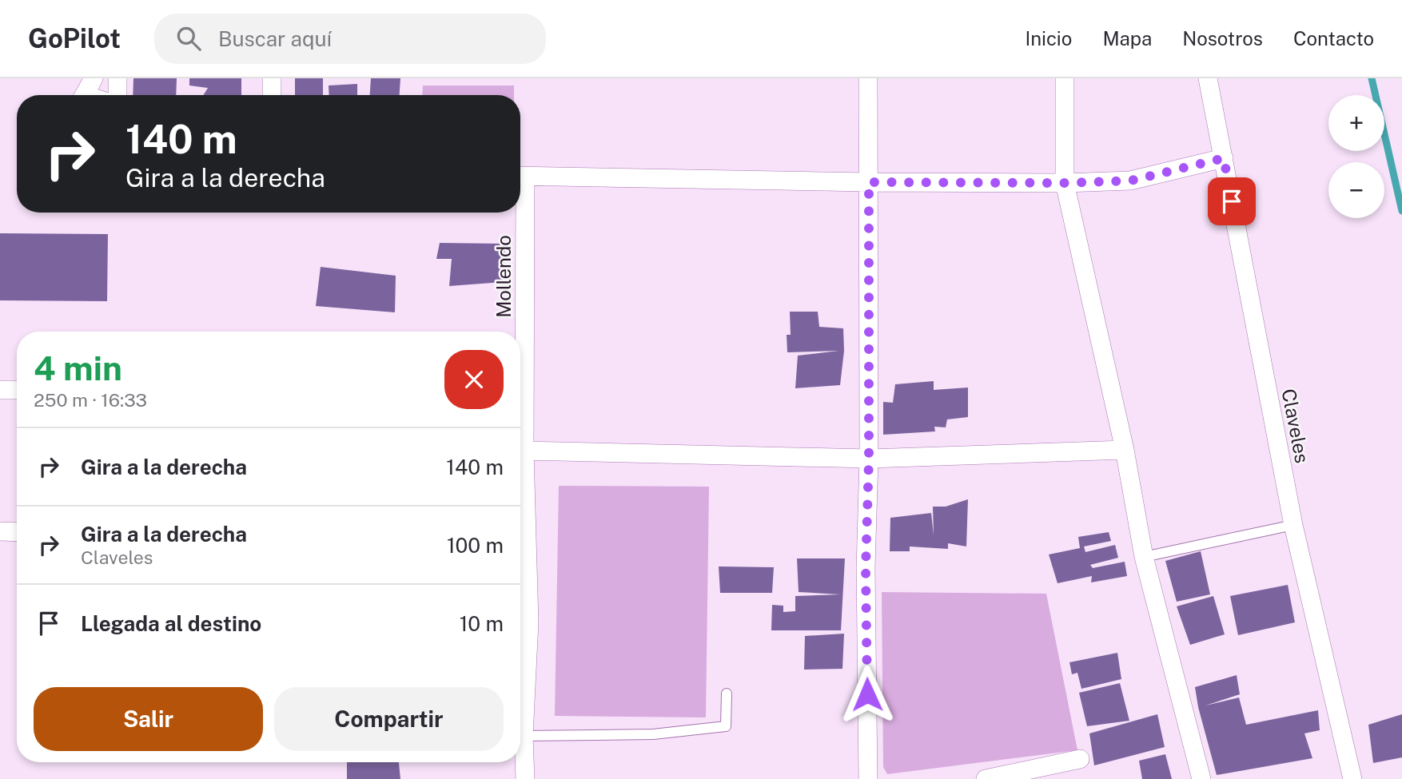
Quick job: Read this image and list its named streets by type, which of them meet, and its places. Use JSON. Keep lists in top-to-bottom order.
{
  "streets": {
    "street": ["Mollendo", "Claveles"]
  },
  "page": {
    "header": "GoPilot",
    "search": "Buscar aquí",
    "nav": [
      "Inicio",
      "Mapa",
      "Nosotros",
      "Contacto"
    ],
    "map_buttons": ["+", "−"],
    "turn": ["140 m", "Gira a la derecha"],
    "heading": ["4 min", "250 m · 16:33"],
    "list": [
      {
        "name": "Gira a la derecha",
        "value": "140 m"
      },
      {
        "name": "Gira a la derecha",
        "note": "Claveles",
        "value": "100 m"
      },
      {
        "name": "Llegada al destino",
        "value": "10 m"
      }
    ],
    "buttons": ["Salir", "Compartir"]
  }
}
